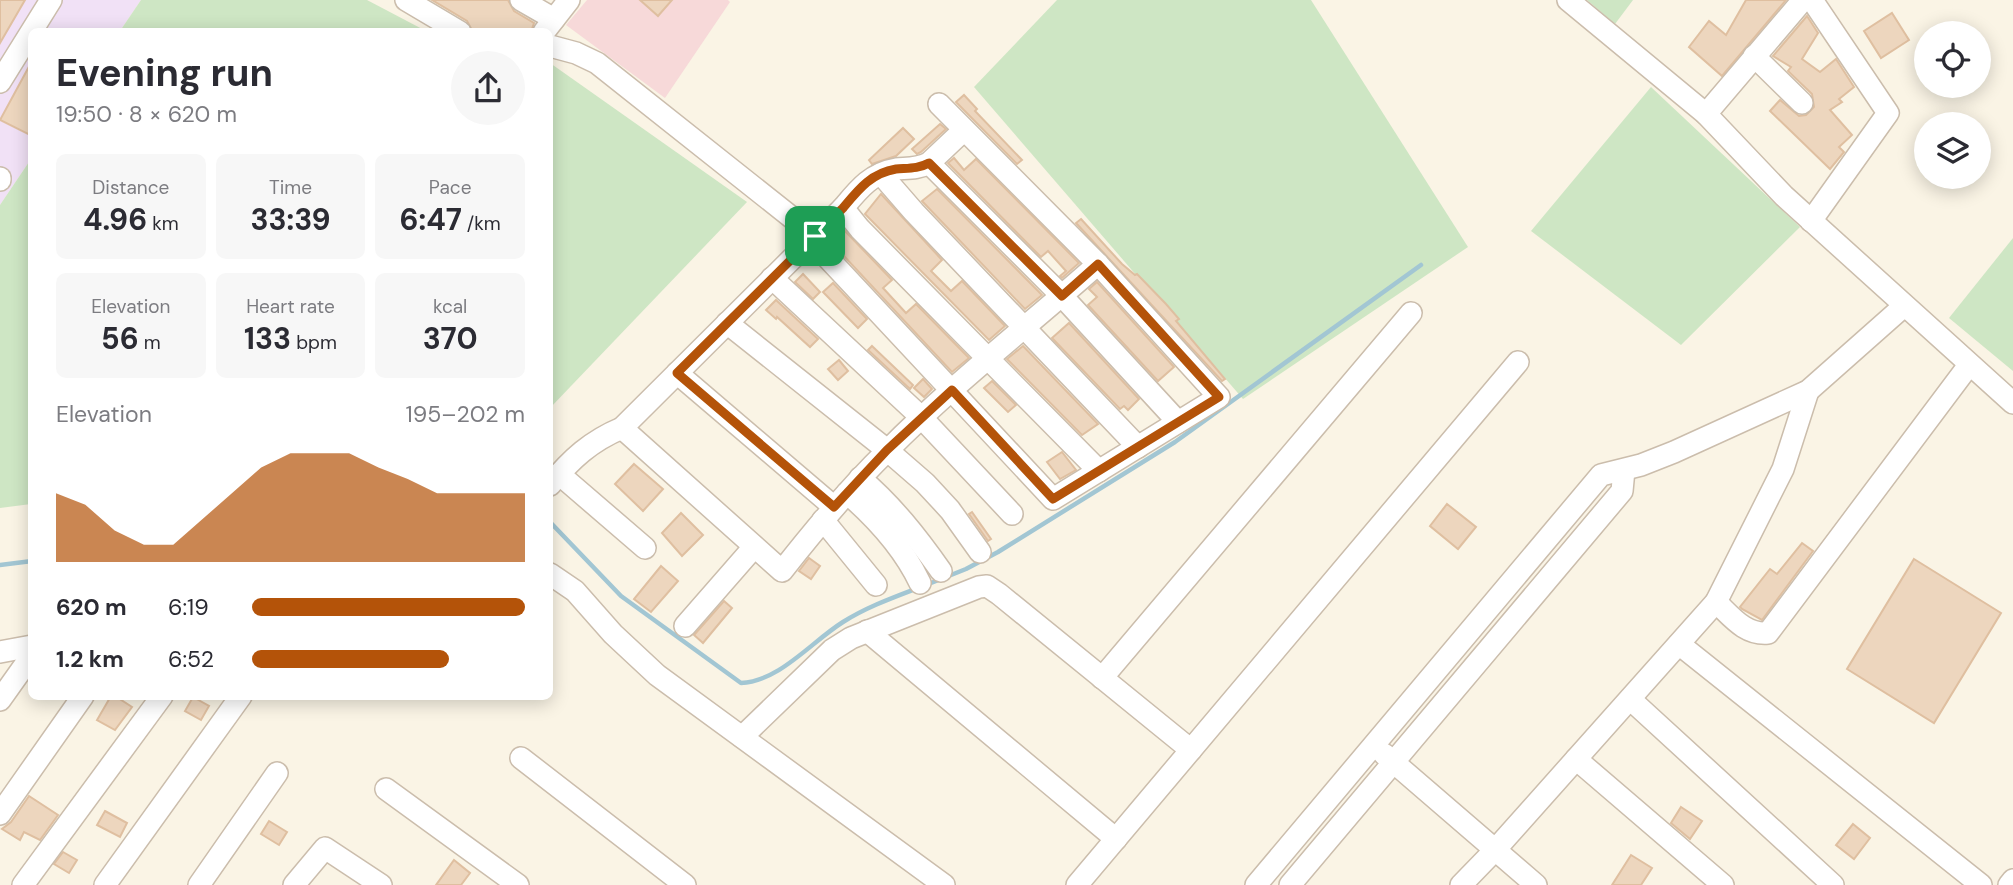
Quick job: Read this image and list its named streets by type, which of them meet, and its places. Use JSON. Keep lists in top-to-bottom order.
{
  "page": {
    "heading": ["Evening run", "19:50 · 8 × 620 m"],
    "stats": [
      ["Distance", "4.96 km"],
      ["Time", "33:39"],
      ["Pace", "6:47 /km"],
      ["Elevation", "56 m"],
      ["Heart rate", "133 bpm"],
      ["kcal", "370"]
    ],
    "chart": ["Elevation", "195–202 m"],
    "list": [
      {
        "name": "620 m",
        "note": "6:19"
      },
      {
        "name": "1.2 km",
        "note": "6:52"
      }
    ]
  }
}
